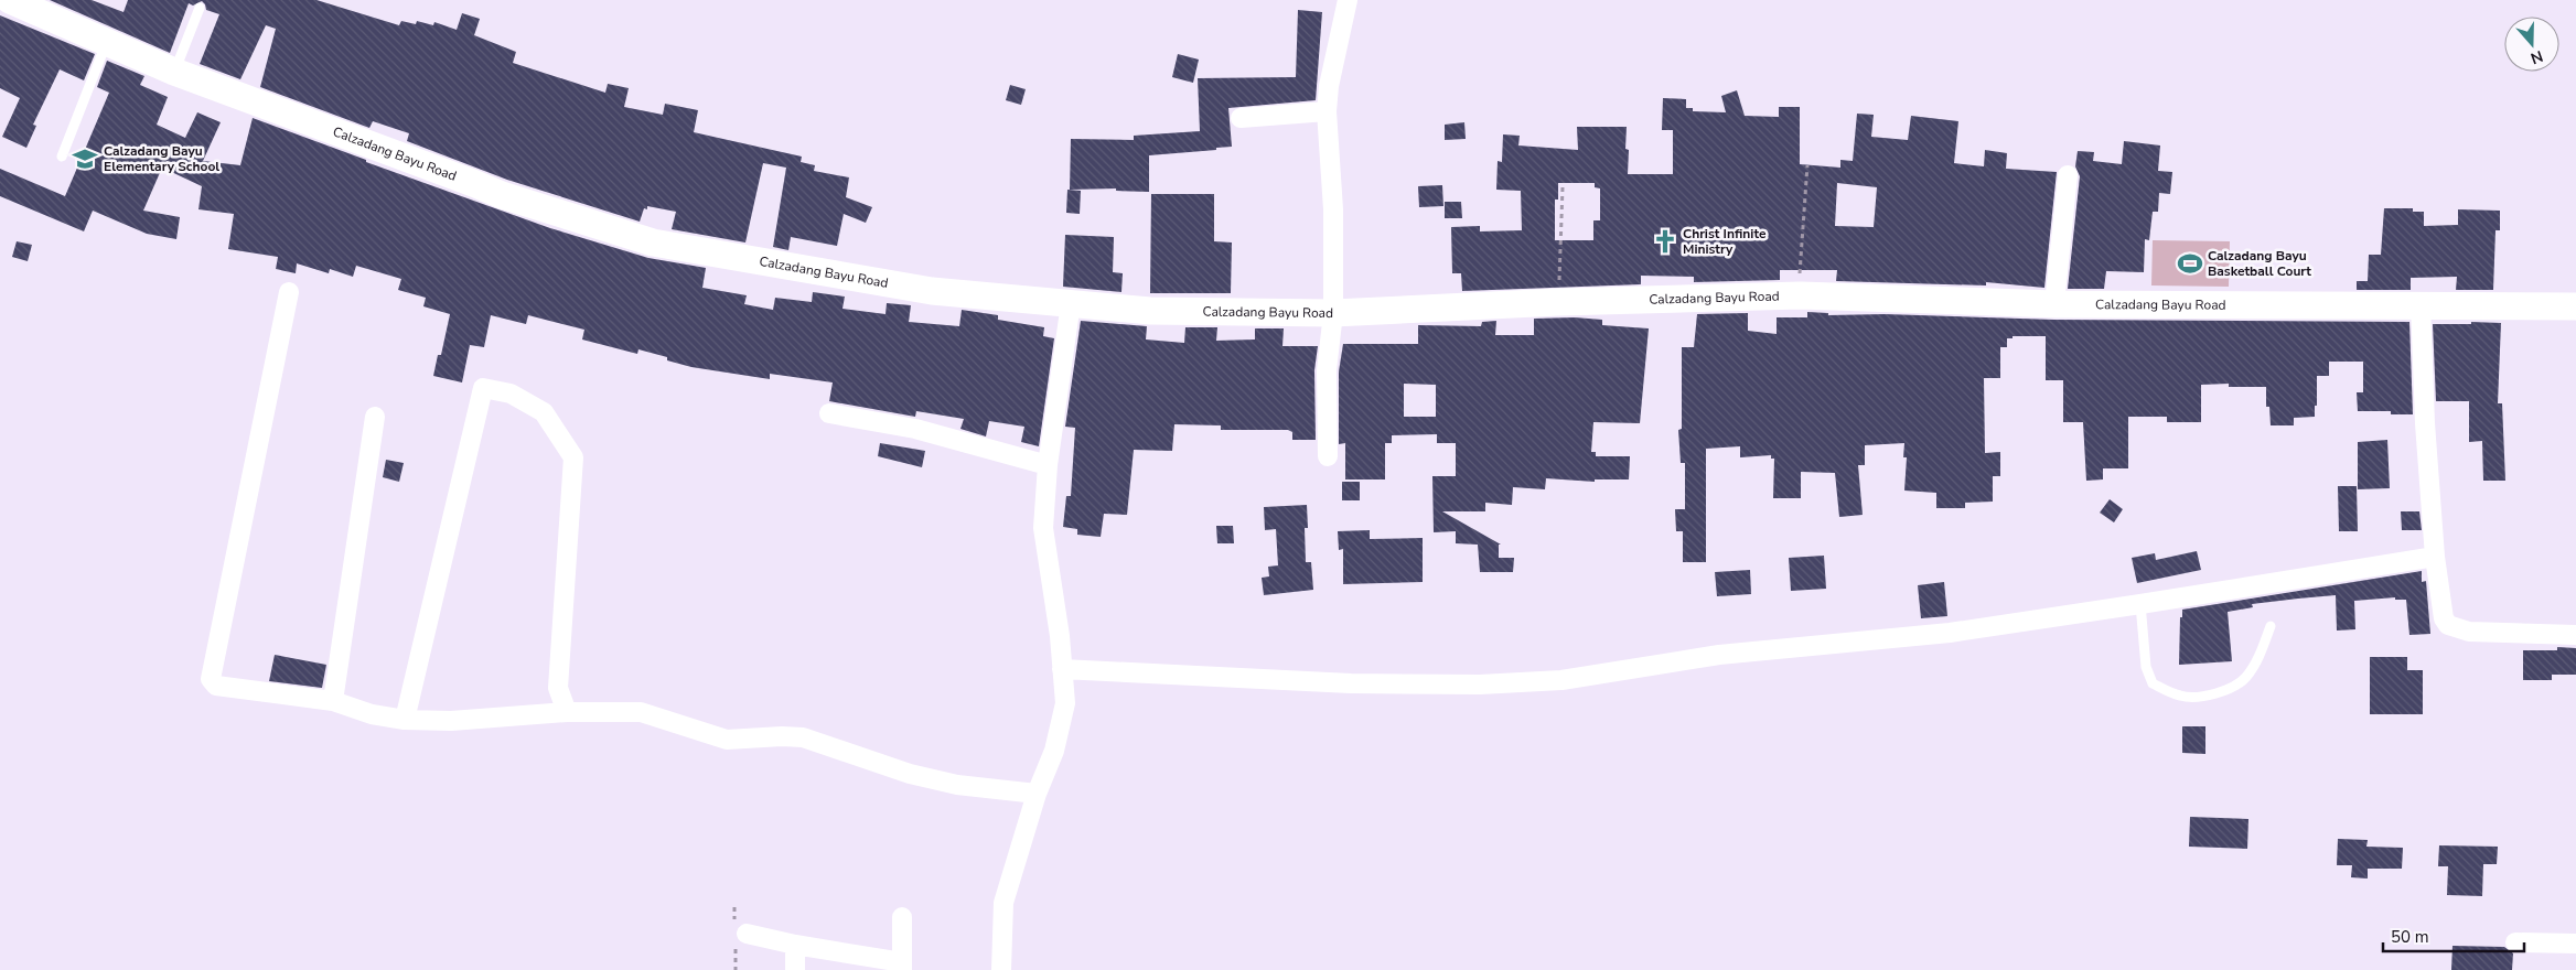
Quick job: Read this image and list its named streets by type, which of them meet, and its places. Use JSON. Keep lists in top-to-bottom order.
{
  "streets": {
    "street": ["Calzadang Bayu Road"]
  },
  "places": {
    "school or university": ["Calzadang Bayu Elementary School"],
    "church": ["Christ Infinite Ministry"],
    "sports": ["Calzadang Bayu Basketball Court"]
  },
  "scale_bar": "50 m",
  "north": "bottom"
}
